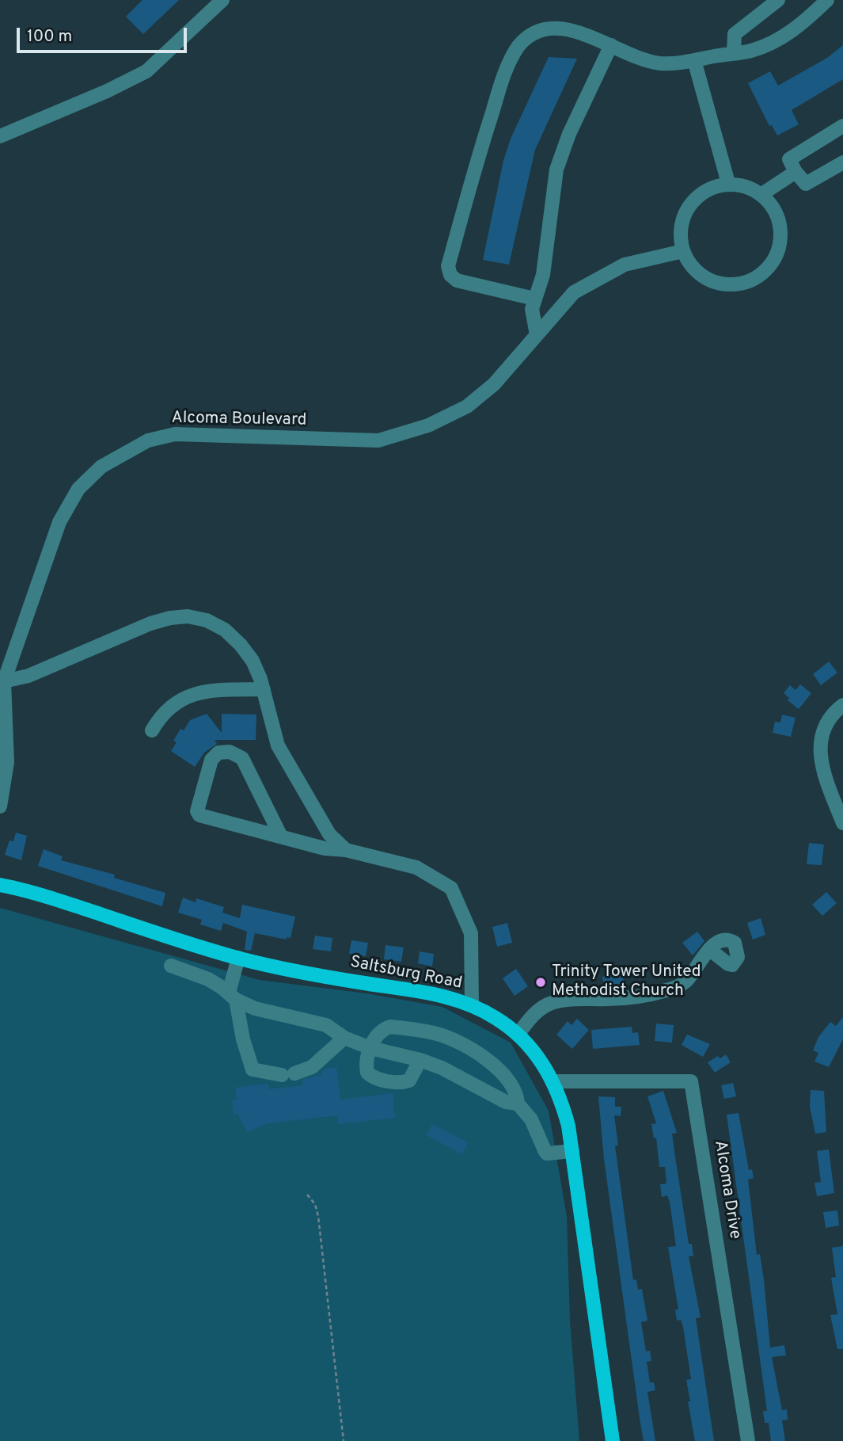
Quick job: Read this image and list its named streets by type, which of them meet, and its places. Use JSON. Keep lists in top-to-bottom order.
{
  "streets": {
    "main road": ["Saltsburg Road"],
    "street": ["Alcoma Boulevard", "Alcoma Drive"]
  },
  "crossings": [
    ["Saltsburg Road", "Alcoma Drive"]
  ],
  "places": ["Trinity Tower United Methodist Church"],
  "scale_bar": "100 m"
}
